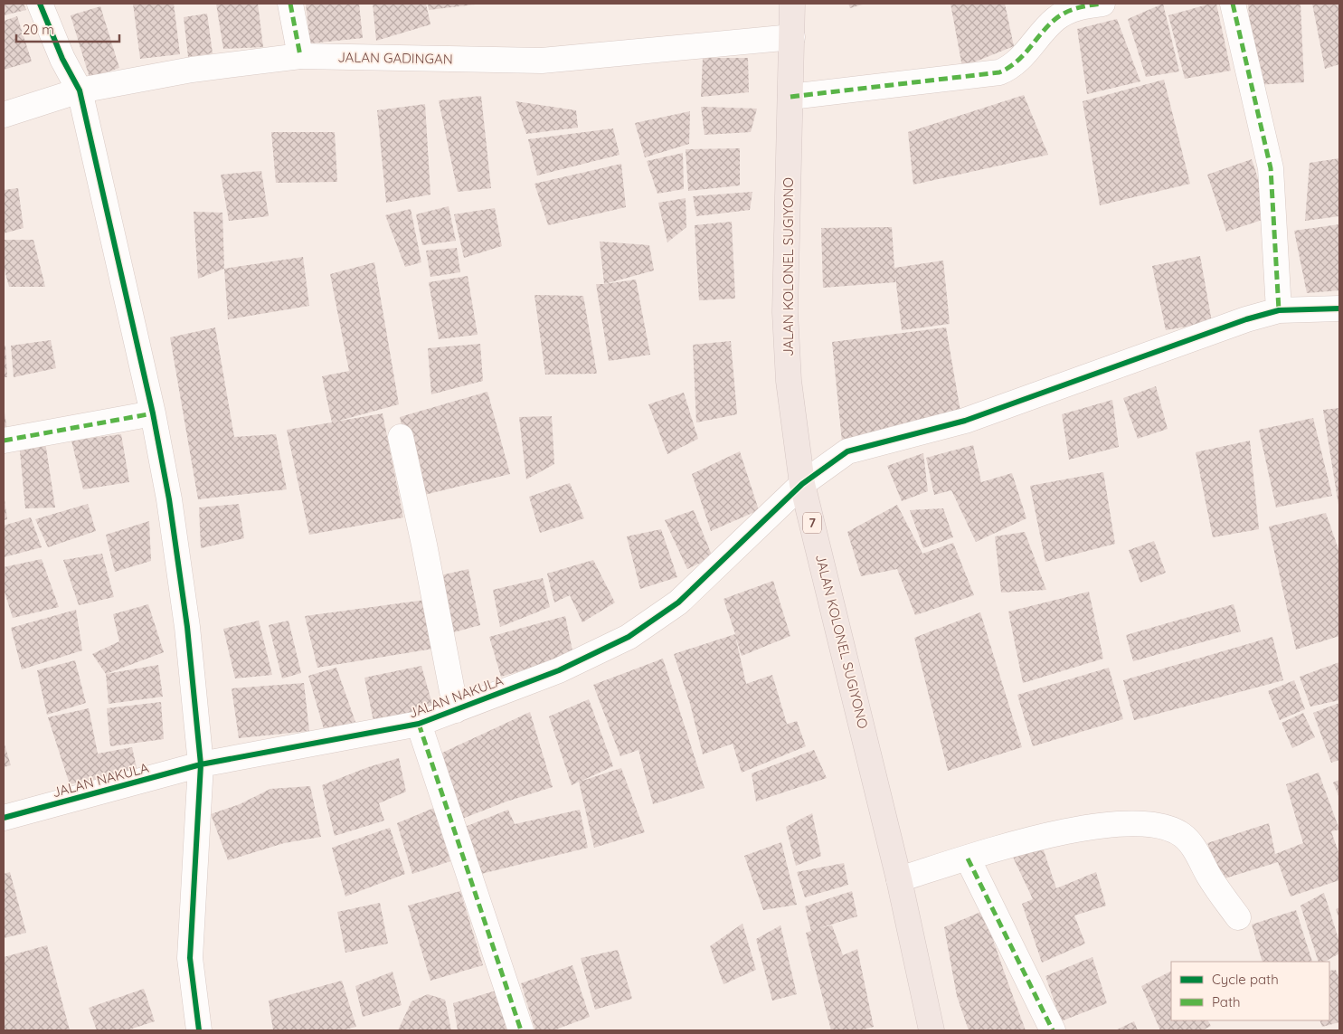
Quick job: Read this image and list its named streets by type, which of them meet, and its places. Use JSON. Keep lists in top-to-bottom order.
{
  "streets": {
    "highway": ["JALAN KOLONEL SUGIYONO", "7"],
    "street": ["JALAN GADINGAN", "JALAN NAKULA"]
  },
  "crossings": [
    ["JALAN GADINGAN", "JALAN KOLONEL SUGIYONO"],
    ["JALAN KOLONEL SUGIYONO", "JALAN NAKULA"]
  ],
  "legend": ["Cycle path", "Path"],
  "scale_bar": "20 m"
}
